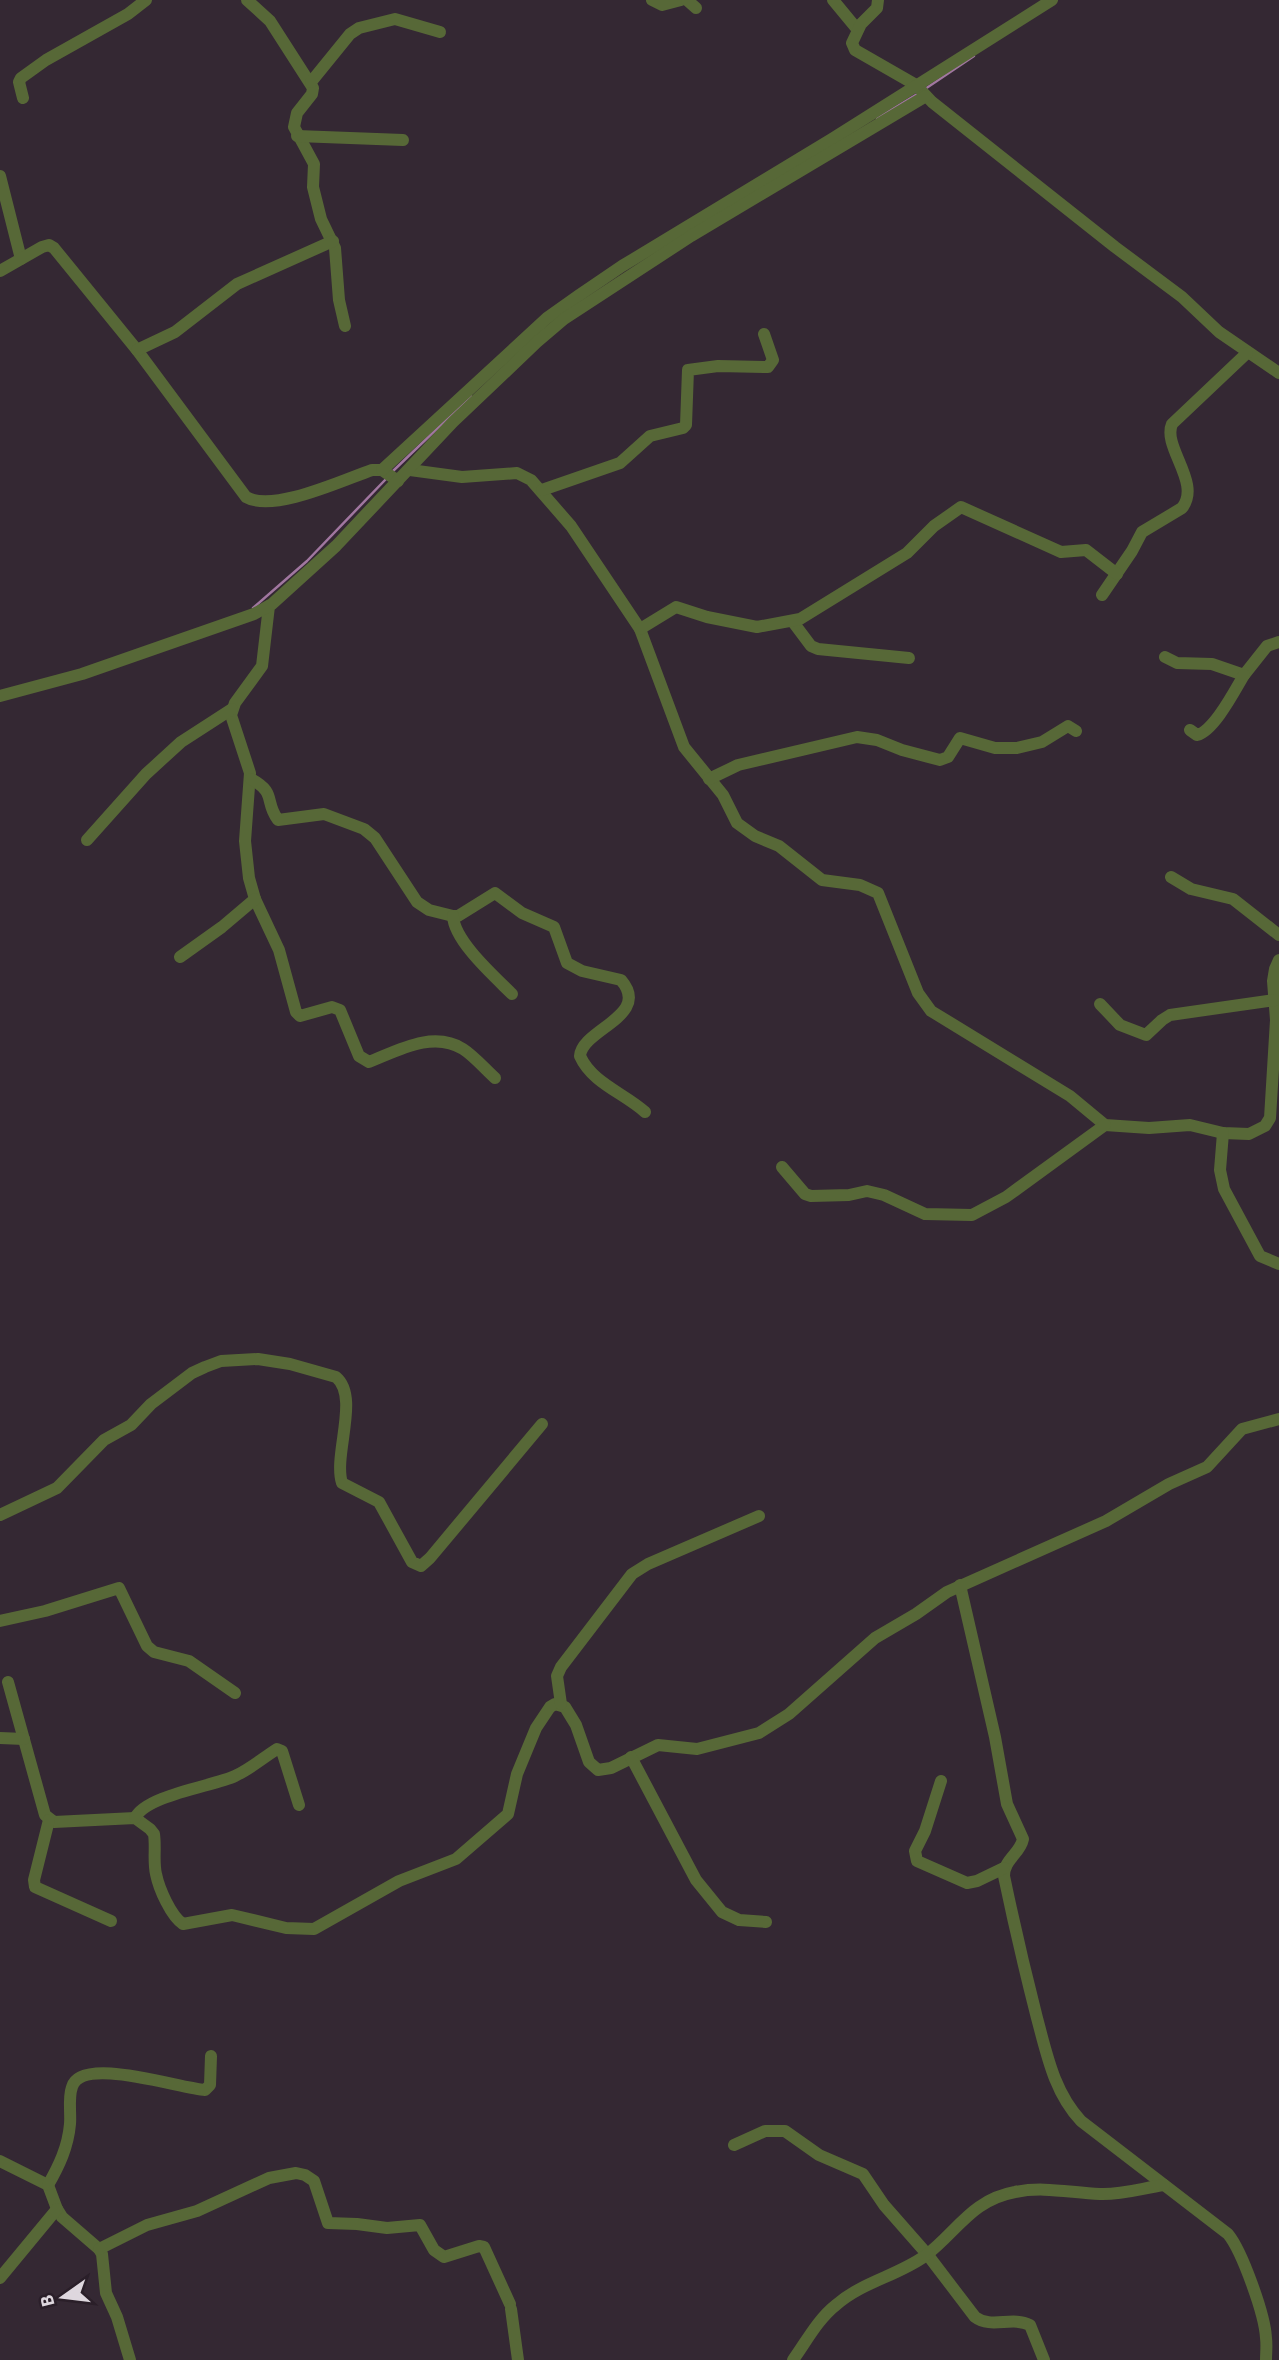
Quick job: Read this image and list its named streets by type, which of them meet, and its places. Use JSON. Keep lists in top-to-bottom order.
{
  "north": "left"
}
